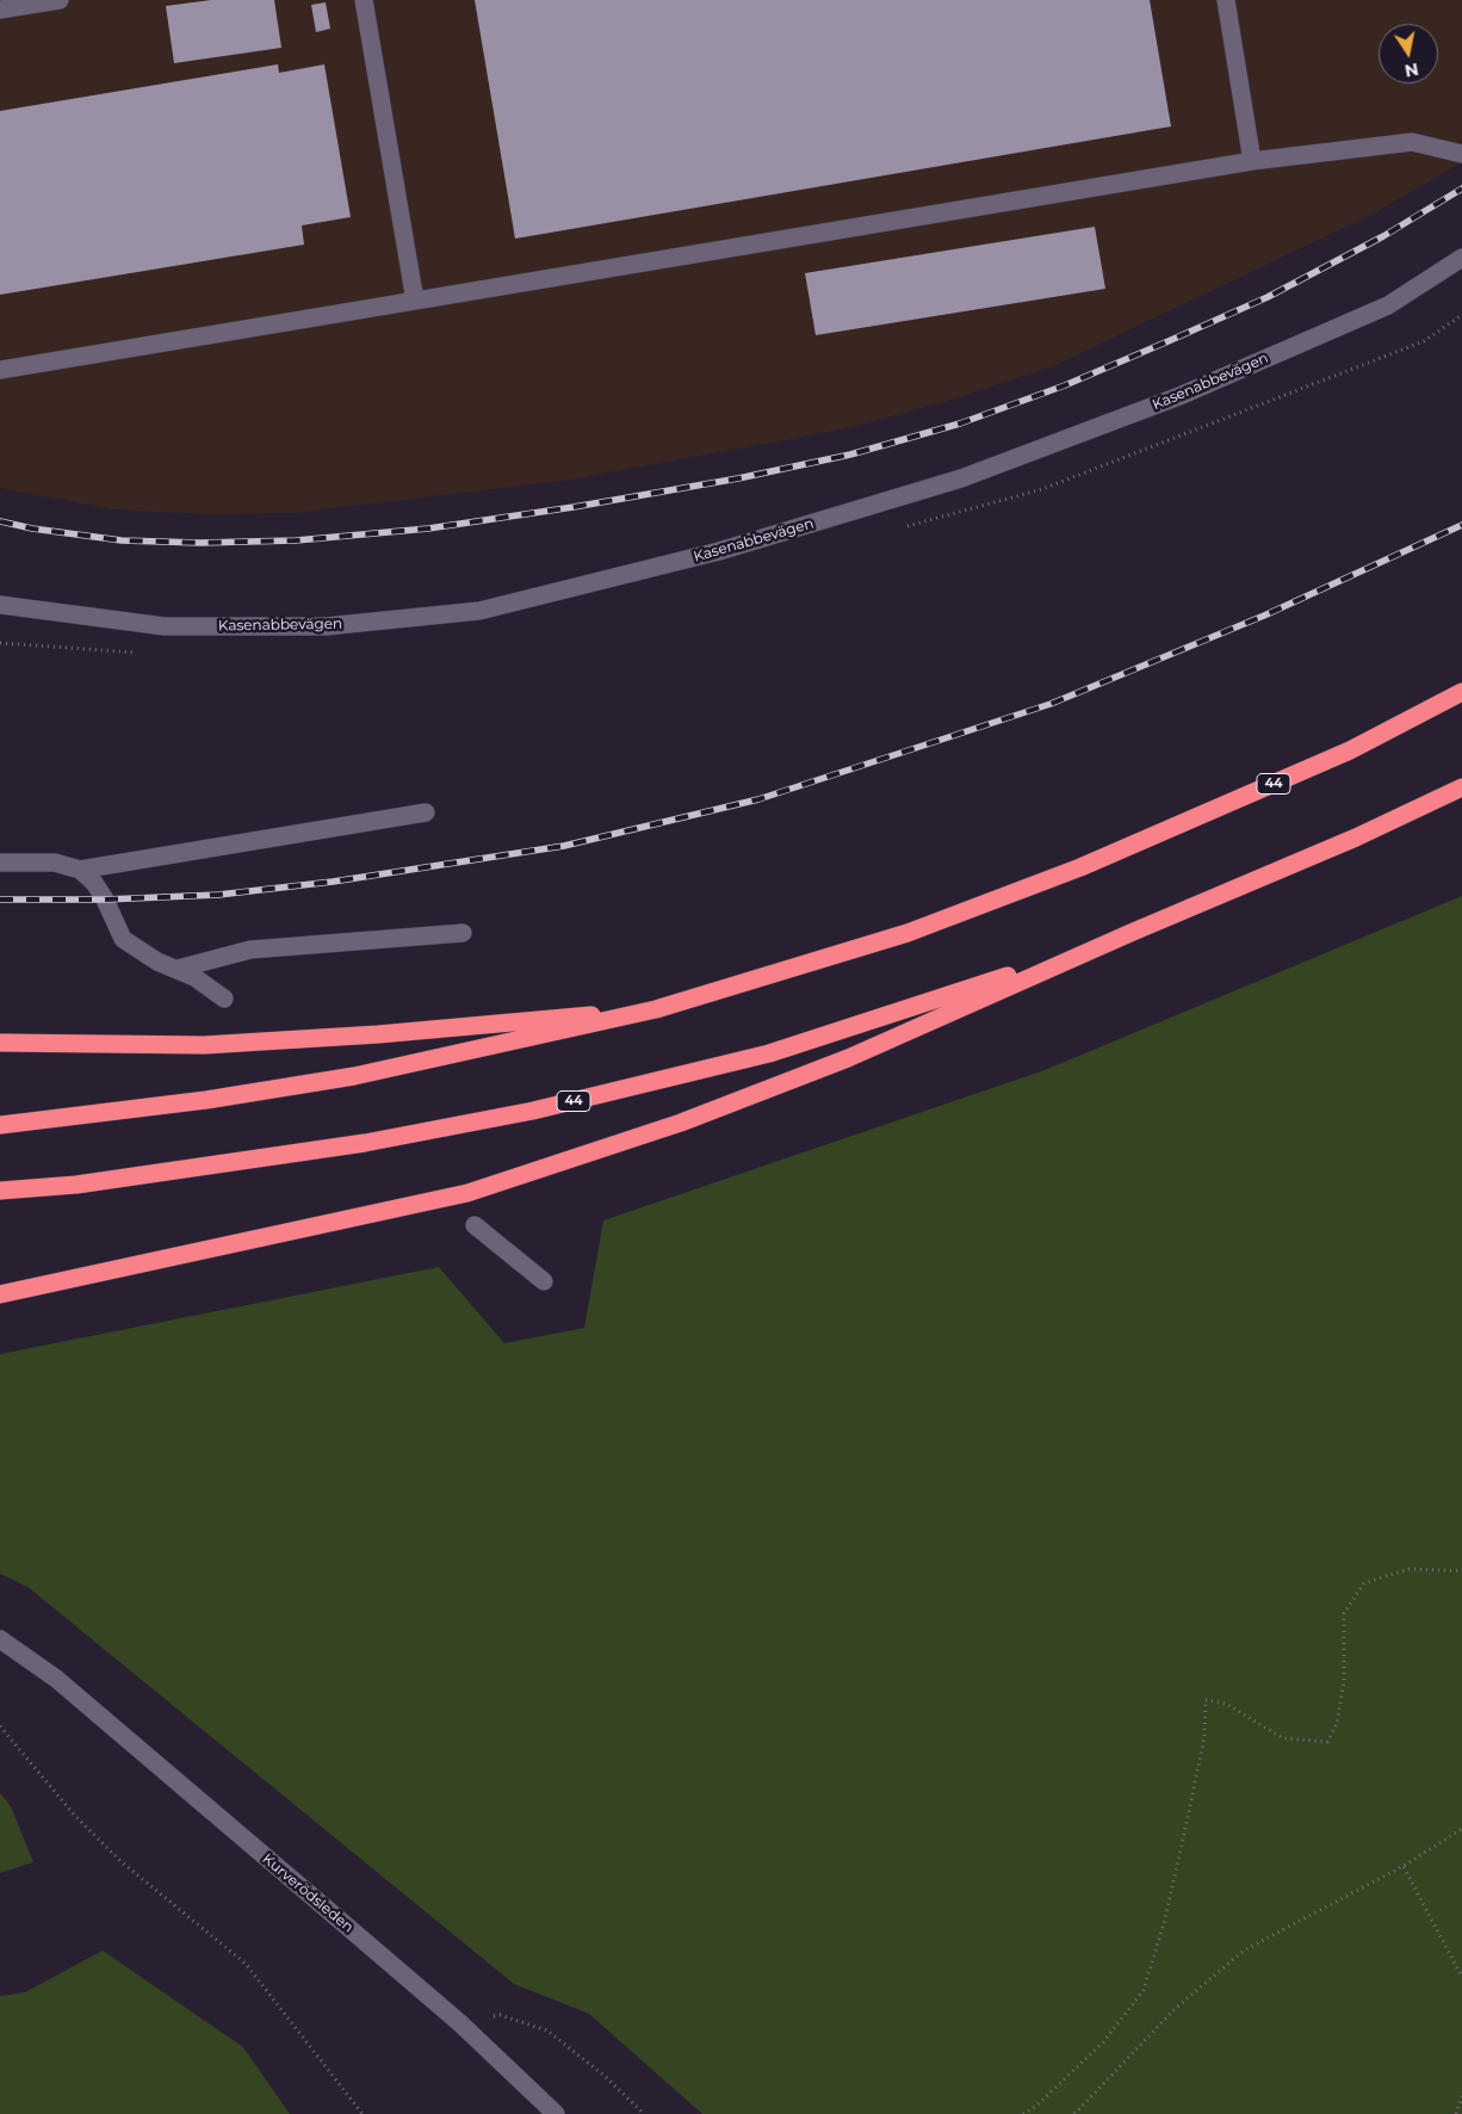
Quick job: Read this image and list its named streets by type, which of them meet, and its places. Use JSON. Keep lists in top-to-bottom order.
{
  "streets": {
    "highway": ["44"],
    "street": ["Kasenabbevägen", "Kurverödsleden"]
  },
  "north": "bottom"
}
